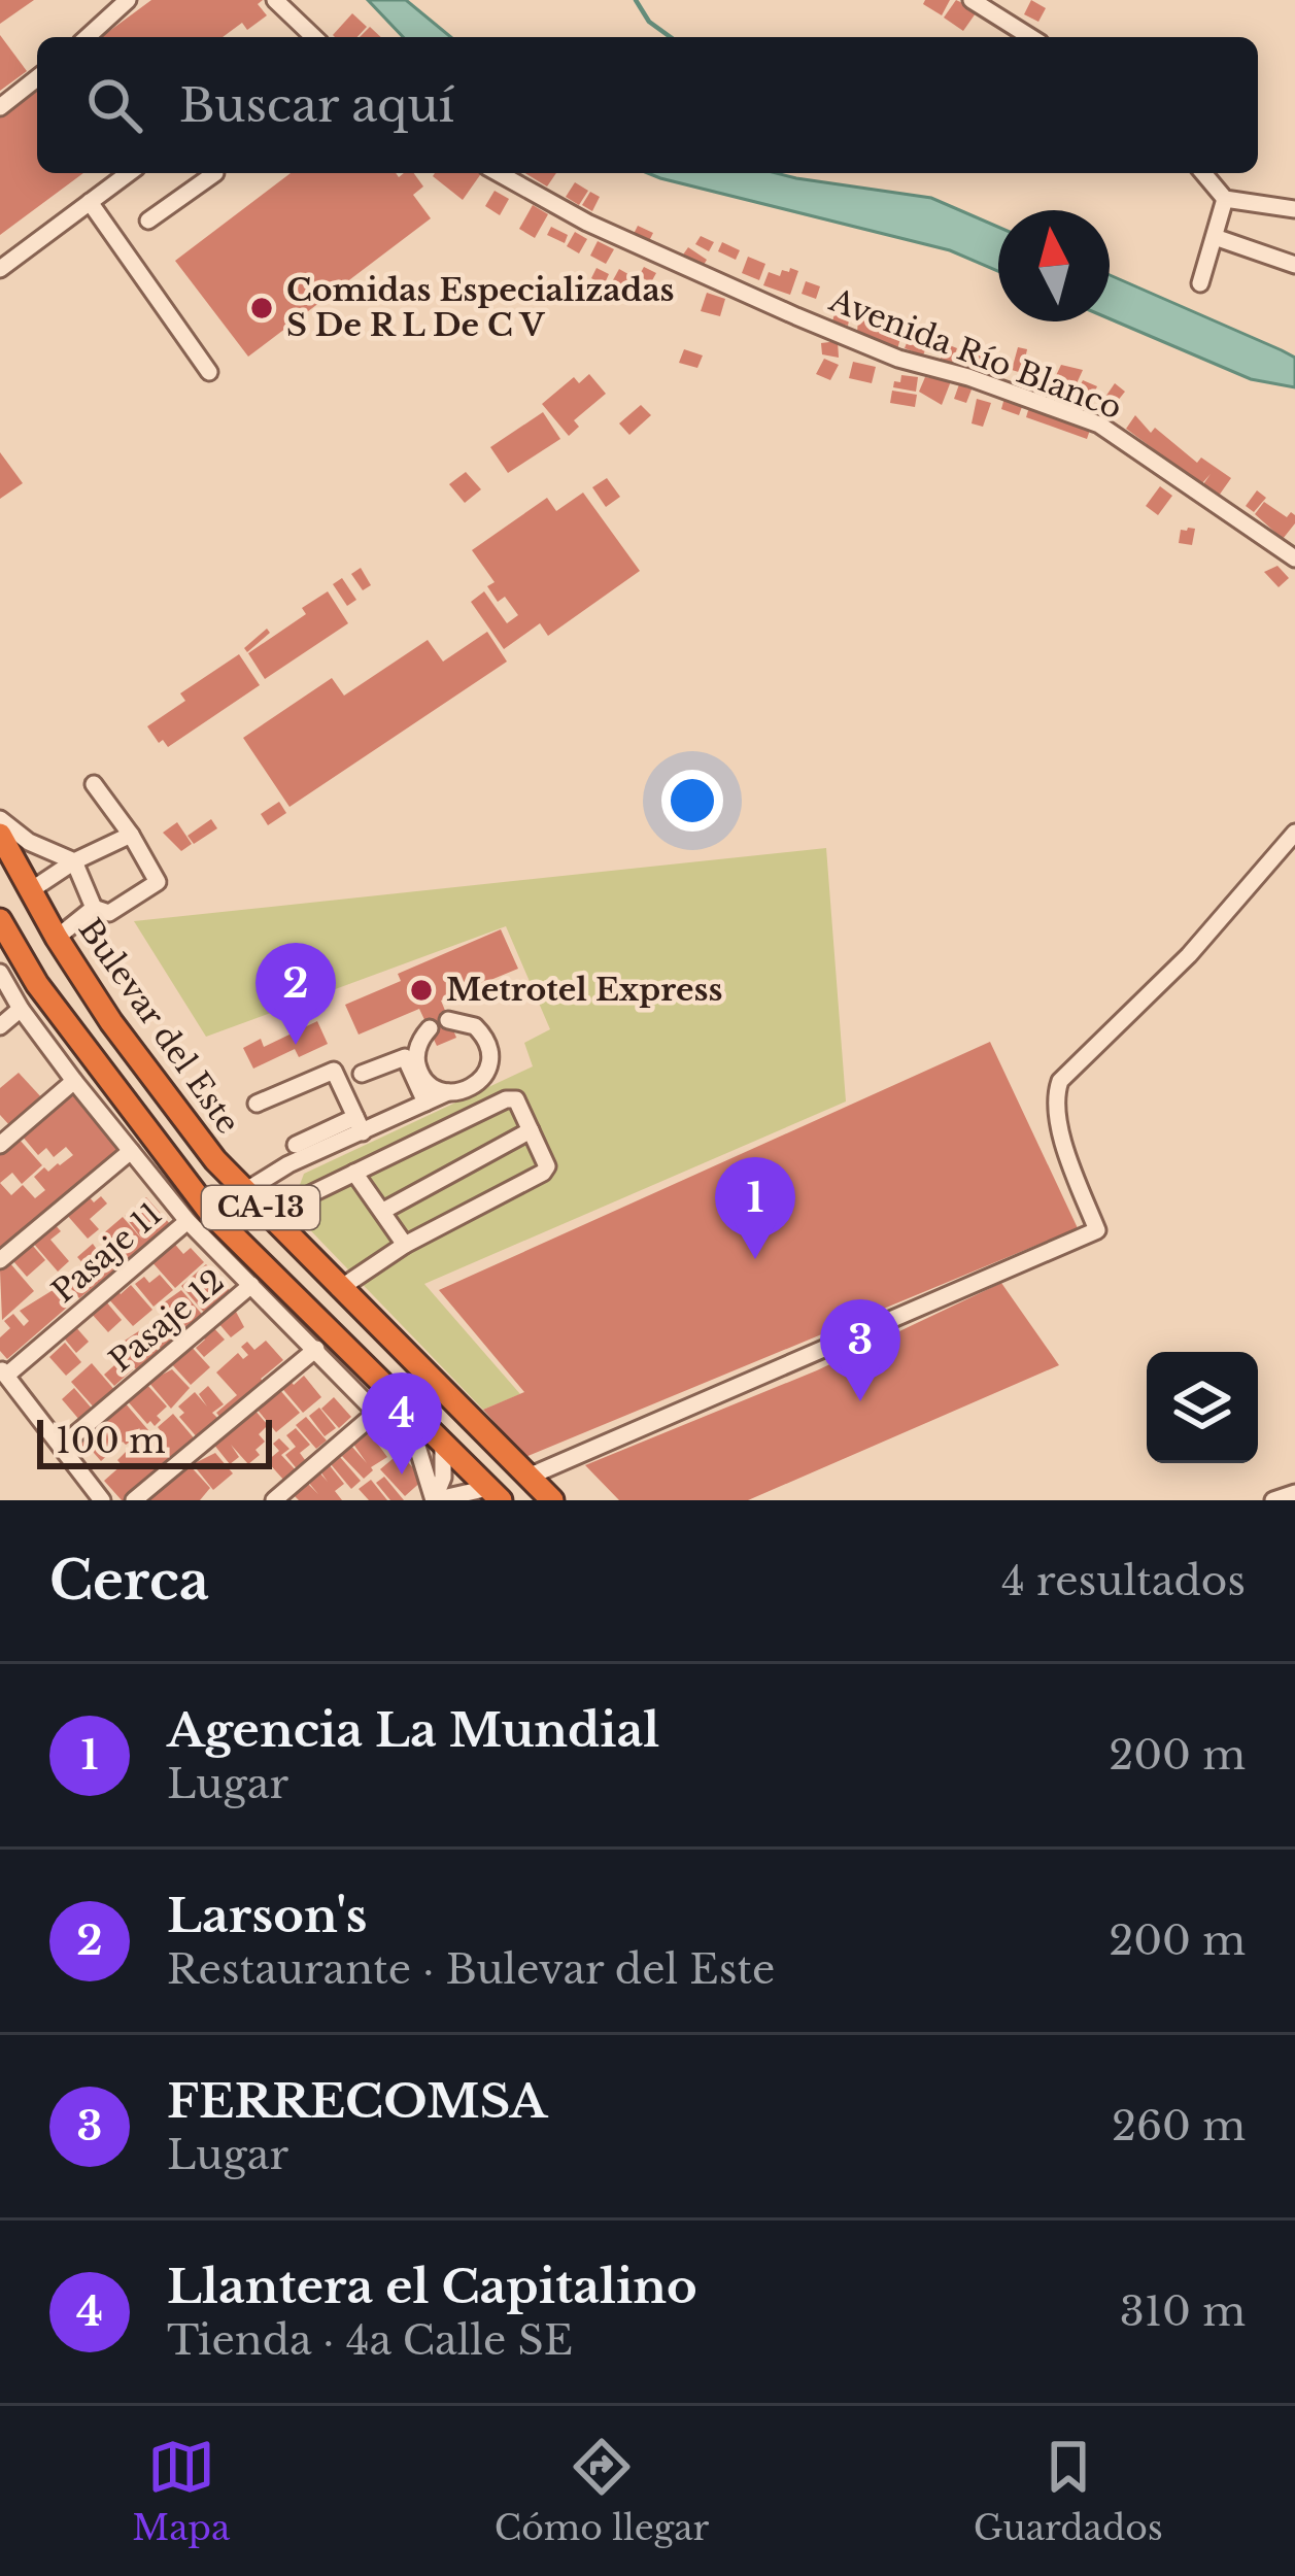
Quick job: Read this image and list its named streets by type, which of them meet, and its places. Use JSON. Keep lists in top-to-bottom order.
{
  "streets": {
    "highway": ["Bulevar del Este", "CA-13"],
    "street": ["Avenida Río Blanco", "Pasaje 11", "Pasaje 12"]
  },
  "places": ["Comidas Especializadas S De R L De C V", "Metrotel Express"],
  "scale_bar": "100 m",
  "north": "top",
  "page": {
    "search": "Buscar aquí",
    "pins": [
      "2",
      "1",
      "3",
      "4"
    ],
    "scale": "100 m",
    "heading": ["Cerca", "4 resultados"],
    "list": [
      {
        "mark": "1",
        "name": "Agencia La Mundial",
        "note": "Lugar",
        "value": "200 m"
      },
      {
        "mark": "2",
        "name": "Larson's",
        "note": "Restaurante · Bulevar del Este",
        "value": "200 m"
      },
      {
        "mark": "3",
        "name": "FERRECOMSA",
        "note": "Lugar",
        "value": "260 m"
      },
      {
        "mark": "4",
        "name": "Llantera el Capitalino",
        "note": "Tienda · 4a Calle SE",
        "value": "310 m"
      }
    ],
    "nav": ["Mapa", "Cómo llegar", "Guardados"]
  }
}
